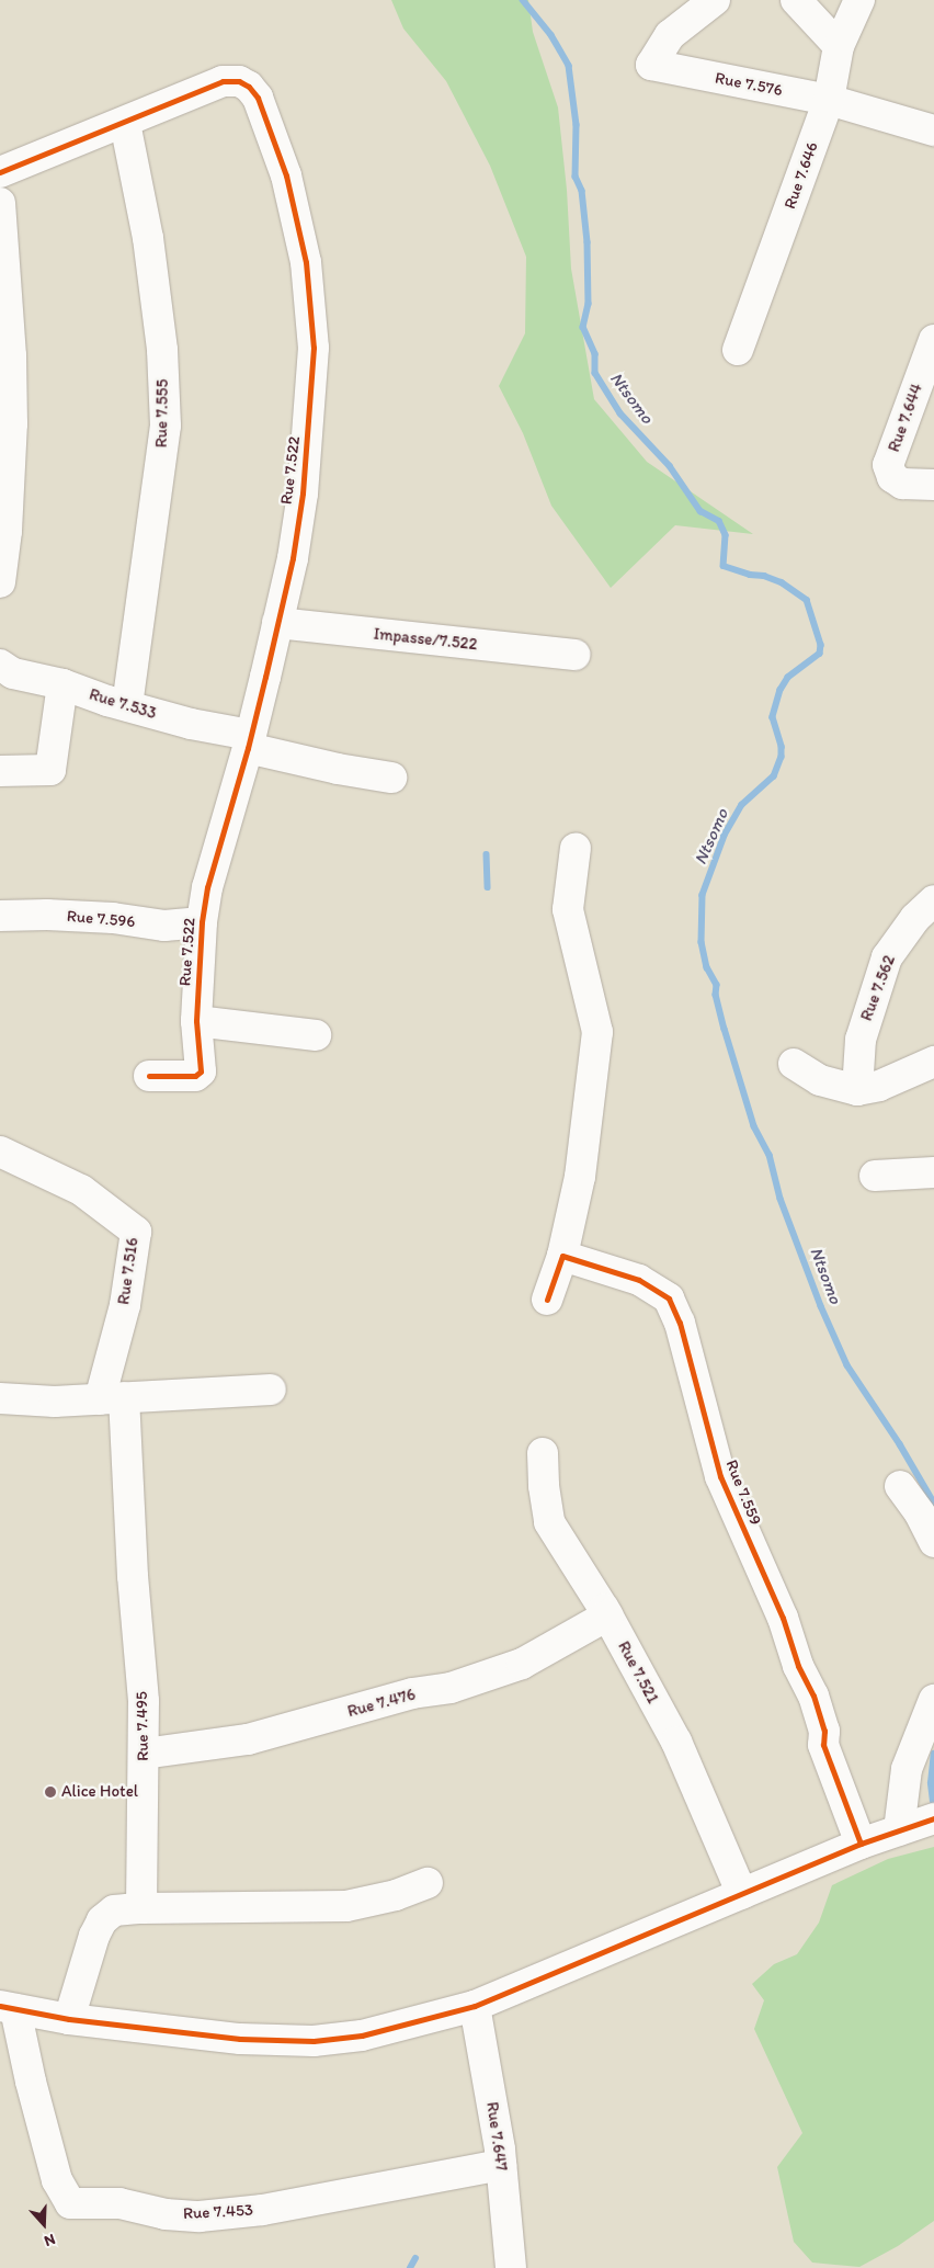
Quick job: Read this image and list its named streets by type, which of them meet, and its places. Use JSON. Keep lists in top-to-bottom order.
{
  "streets": {
    "street": [
      "Rue 7.576",
      "Rue 7.646",
      "Rue 7.555",
      "Rue 7.644",
      "Rue 7.522",
      "Impasse/7.522",
      "Rue 7.533",
      "Rue 7.596",
      "Rue 7.562",
      "Rue 7.516",
      "Rue 7.559",
      "Rue 7.521",
      "Rue 7.476",
      "Rue 7.495",
      "Rue 7.647",
      "Rue 7.453"
    ]
  },
  "crossings": [
    ["Rue 7.576", "Rue 7.646"],
    ["Rue 7.555", "Rue 7.522"],
    ["Rue 7.555", "Rue 7.533"],
    ["Rue 7.522", "Impasse/7.522"],
    ["Rue 7.522", "Rue 7.533"],
    ["Rue 7.522", "Rue 7.596"],
    ["Rue 7.516", "Rue 7.495"],
    ["Rue 7.521", "Rue 7.476"],
    ["Rue 7.476", "Rue 7.495"],
    ["Rue 7.647", "Rue 7.453"]
  ],
  "water": ["Ntsomo"],
  "places": ["Alice Hotel"],
  "north": "bottom"
}
